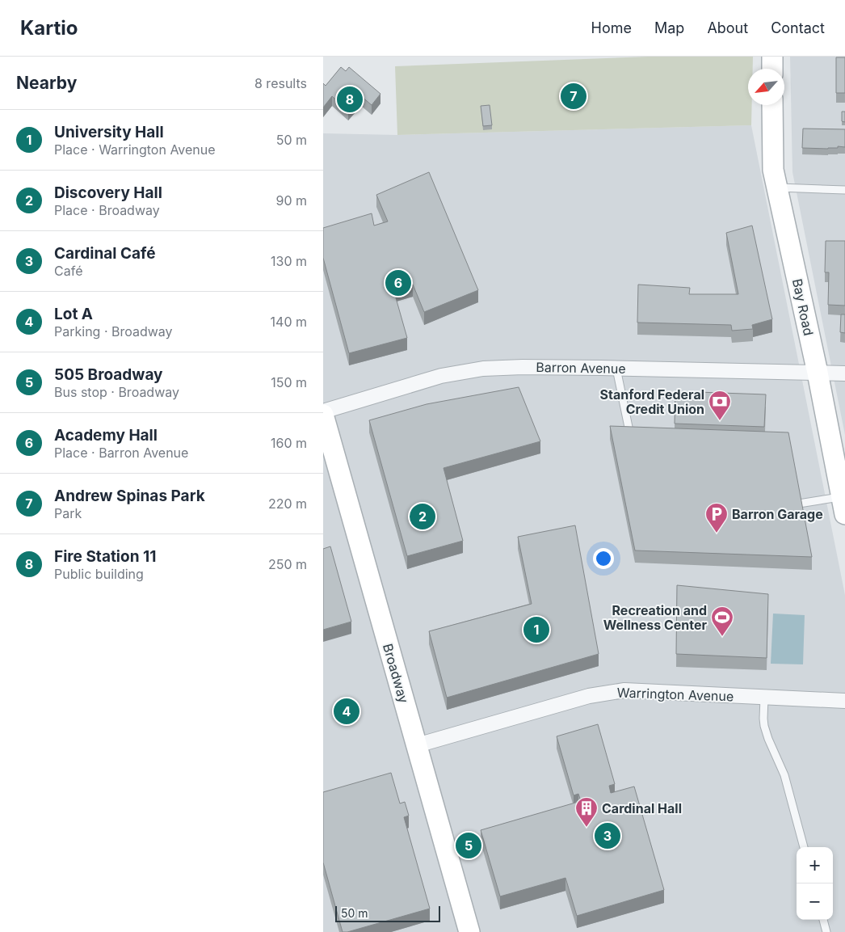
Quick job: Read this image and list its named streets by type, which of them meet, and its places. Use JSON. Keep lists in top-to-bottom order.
{
  "streets": {
    "street": [
      "Bay Road",
      "Barron Avenue",
      "Broadway",
      "Warrington Avenue"
    ]
  },
  "crossings": [
    ["Bay Road", "Barron Avenue"],
    ["Broadway", "Warrington Avenue"]
  ],
  "places": {
    "bank": ["Stanford Federal Credit Union"],
    "parking": ["Barron Garage"],
    "sports": ["Recreation and Wellness Center"],
    "building": ["Cardinal Hall"]
  },
  "scale_bar": "50 m",
  "north": "bottom left",
  "page": {
    "header": "Kartio",
    "nav": [
      "Home",
      "Map",
      "About",
      "Contact"
    ],
    "heading": ["Nearby", "8 results"],
    "pins": [
      "7",
      "8",
      "6",
      "2",
      "1",
      "4",
      "3",
      "5"
    ],
    "list": [
      {
        "mark": "1",
        "name": "University Hall",
        "note": "Place · Warrington Avenue",
        "value": "50 m"
      },
      {
        "mark": "2",
        "name": "Discovery Hall",
        "note": "Place · Broadway",
        "value": "90 m"
      },
      {
        "mark": "3",
        "name": "Cardinal Café",
        "note": "Café",
        "value": "130 m"
      },
      {
        "mark": "4",
        "name": "Lot A",
        "note": "Parking · Broadway",
        "value": "140 m"
      },
      {
        "mark": "5",
        "name": "505 Broadway",
        "note": "Bus stop · Broadway",
        "value": "150 m"
      },
      {
        "mark": "6",
        "name": "Academy Hall",
        "note": "Place · Barron Avenue",
        "value": "160 m"
      },
      {
        "mark": "7",
        "name": "Andrew Spinas Park",
        "note": "Park",
        "value": "220 m"
      },
      {
        "mark": "8",
        "name": "Fire Station 11",
        "note": "Public building",
        "value": "250 m"
      }
    ],
    "map_buttons": ["+", "−"],
    "scale": "50 m"
  }
}
